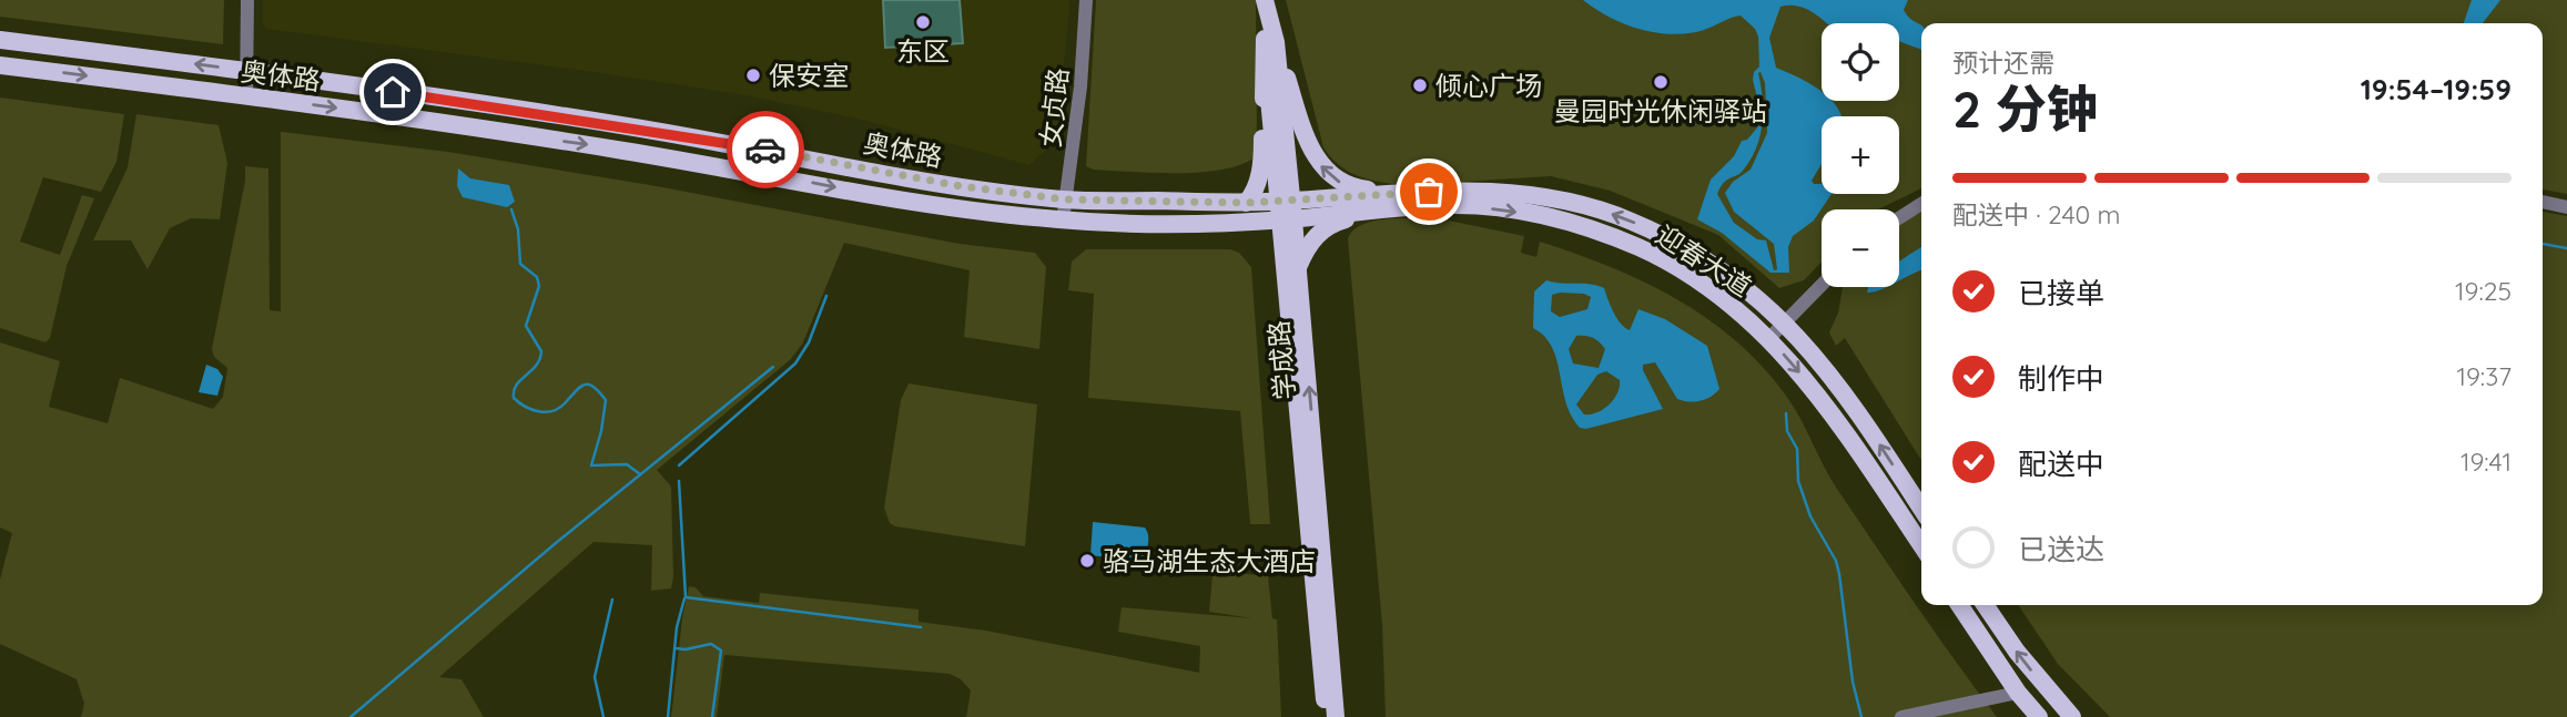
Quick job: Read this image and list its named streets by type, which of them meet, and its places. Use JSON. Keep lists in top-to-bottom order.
{
  "streets": {
    "main road": ["奥体路", "迎春大道", "学成路"],
    "street": ["女贞路"]
  },
  "crossings": [
    ["奥体路", "女贞路"],
    ["奥体路", "迎春大道"],
    ["奥体路", "学成路"],
    ["迎春大道", "学成路"]
  ],
  "places": [
    "东区",
    "保安室",
    "曼园时光休闲驿站",
    "倾心广场",
    "骆马湖生态大酒店"
  ],
  "page": {
    "map_buttons": ["+", "−"],
    "heading": ["2 分钟", "预计还需", "19:54–19:59"],
    "bar": "配送中 · 240 m",
    "list": [
      ["已接单", "19:25"],
      ["制作中", "19:37"],
      ["配送中", "19:41"],
      "已送达"
    ]
  }
}
